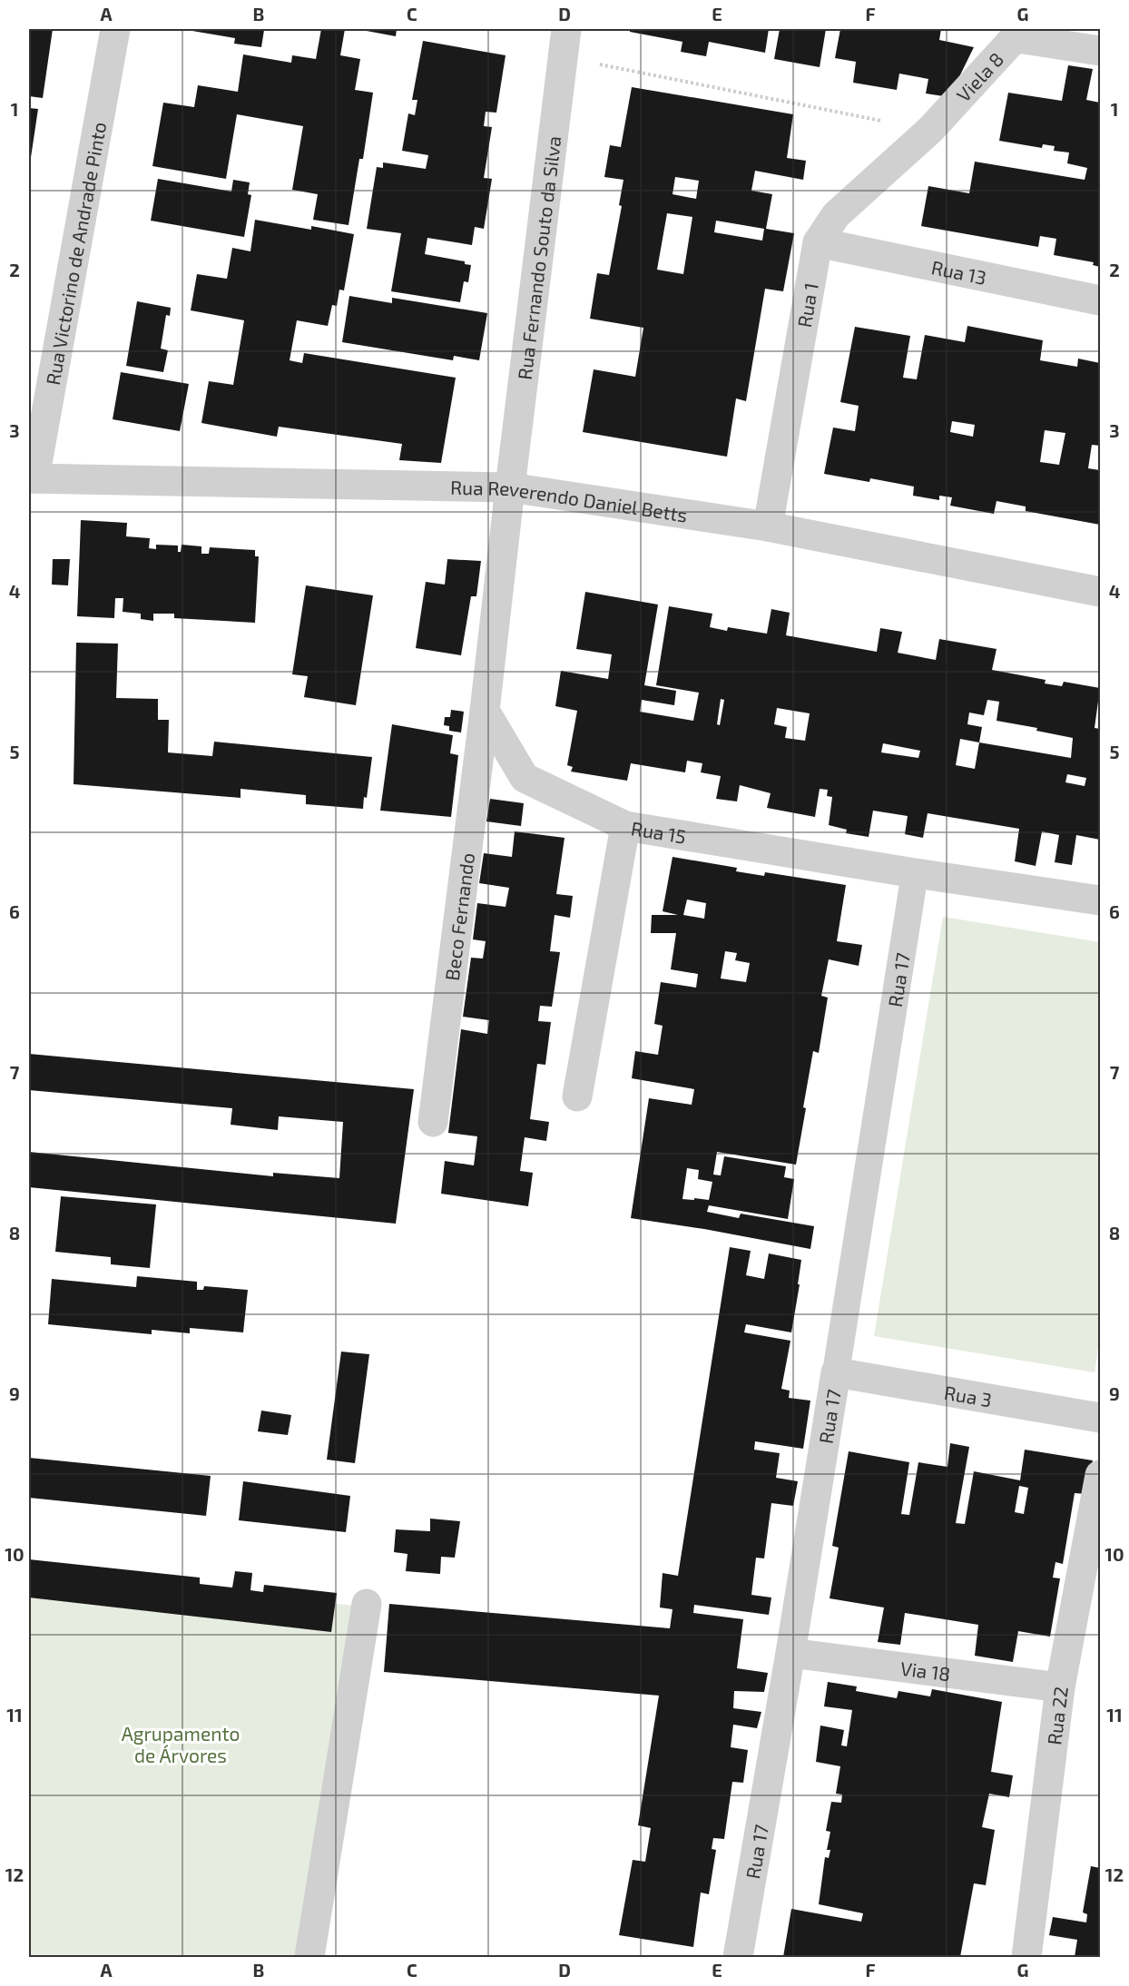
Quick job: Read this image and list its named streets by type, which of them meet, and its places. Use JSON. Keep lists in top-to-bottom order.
{
  "streets": {
    "street": [
      "Viela 8",
      "Rua Victorino de Andrade Pinto",
      "Rua Fernando Souto da Silva",
      "Rua 13",
      "Rua 1",
      "Rua Reverendo Daniel Betts",
      "Rua 15",
      "Beco Fernando",
      "Rua 17",
      "Rua 3",
      "Via 18",
      "Rua 22"
    ]
  },
  "crossings": [
    ["Viela 8", "Rua 1"],
    ["Rua Victorino de Andrade Pinto", "Rua Reverendo Daniel Betts"],
    ["Rua Fernando Souto da Silva", "Rua Reverendo Daniel Betts"],
    ["Rua 13", "Rua 1"],
    ["Rua 1", "Rua Reverendo Daniel Betts"],
    ["Rua 15", "Beco Fernando"],
    ["Rua 15", "Rua 17"],
    ["Rua 17", "Rua 3"],
    ["Rua 17", "Via 18"],
    ["Via 18", "Rua 22"]
  ],
  "parks": ["Agrupamento de Árvores"],
  "grid": {
    "columns": [
      "A",
      "B",
      "C",
      "D",
      "E",
      "F",
      "G"
    ],
    "rows": [
      "1",
      "2",
      "3",
      "4",
      "5",
      "6",
      "7",
      "8",
      "9",
      "10",
      "11",
      "12"
    ]
  }
}
